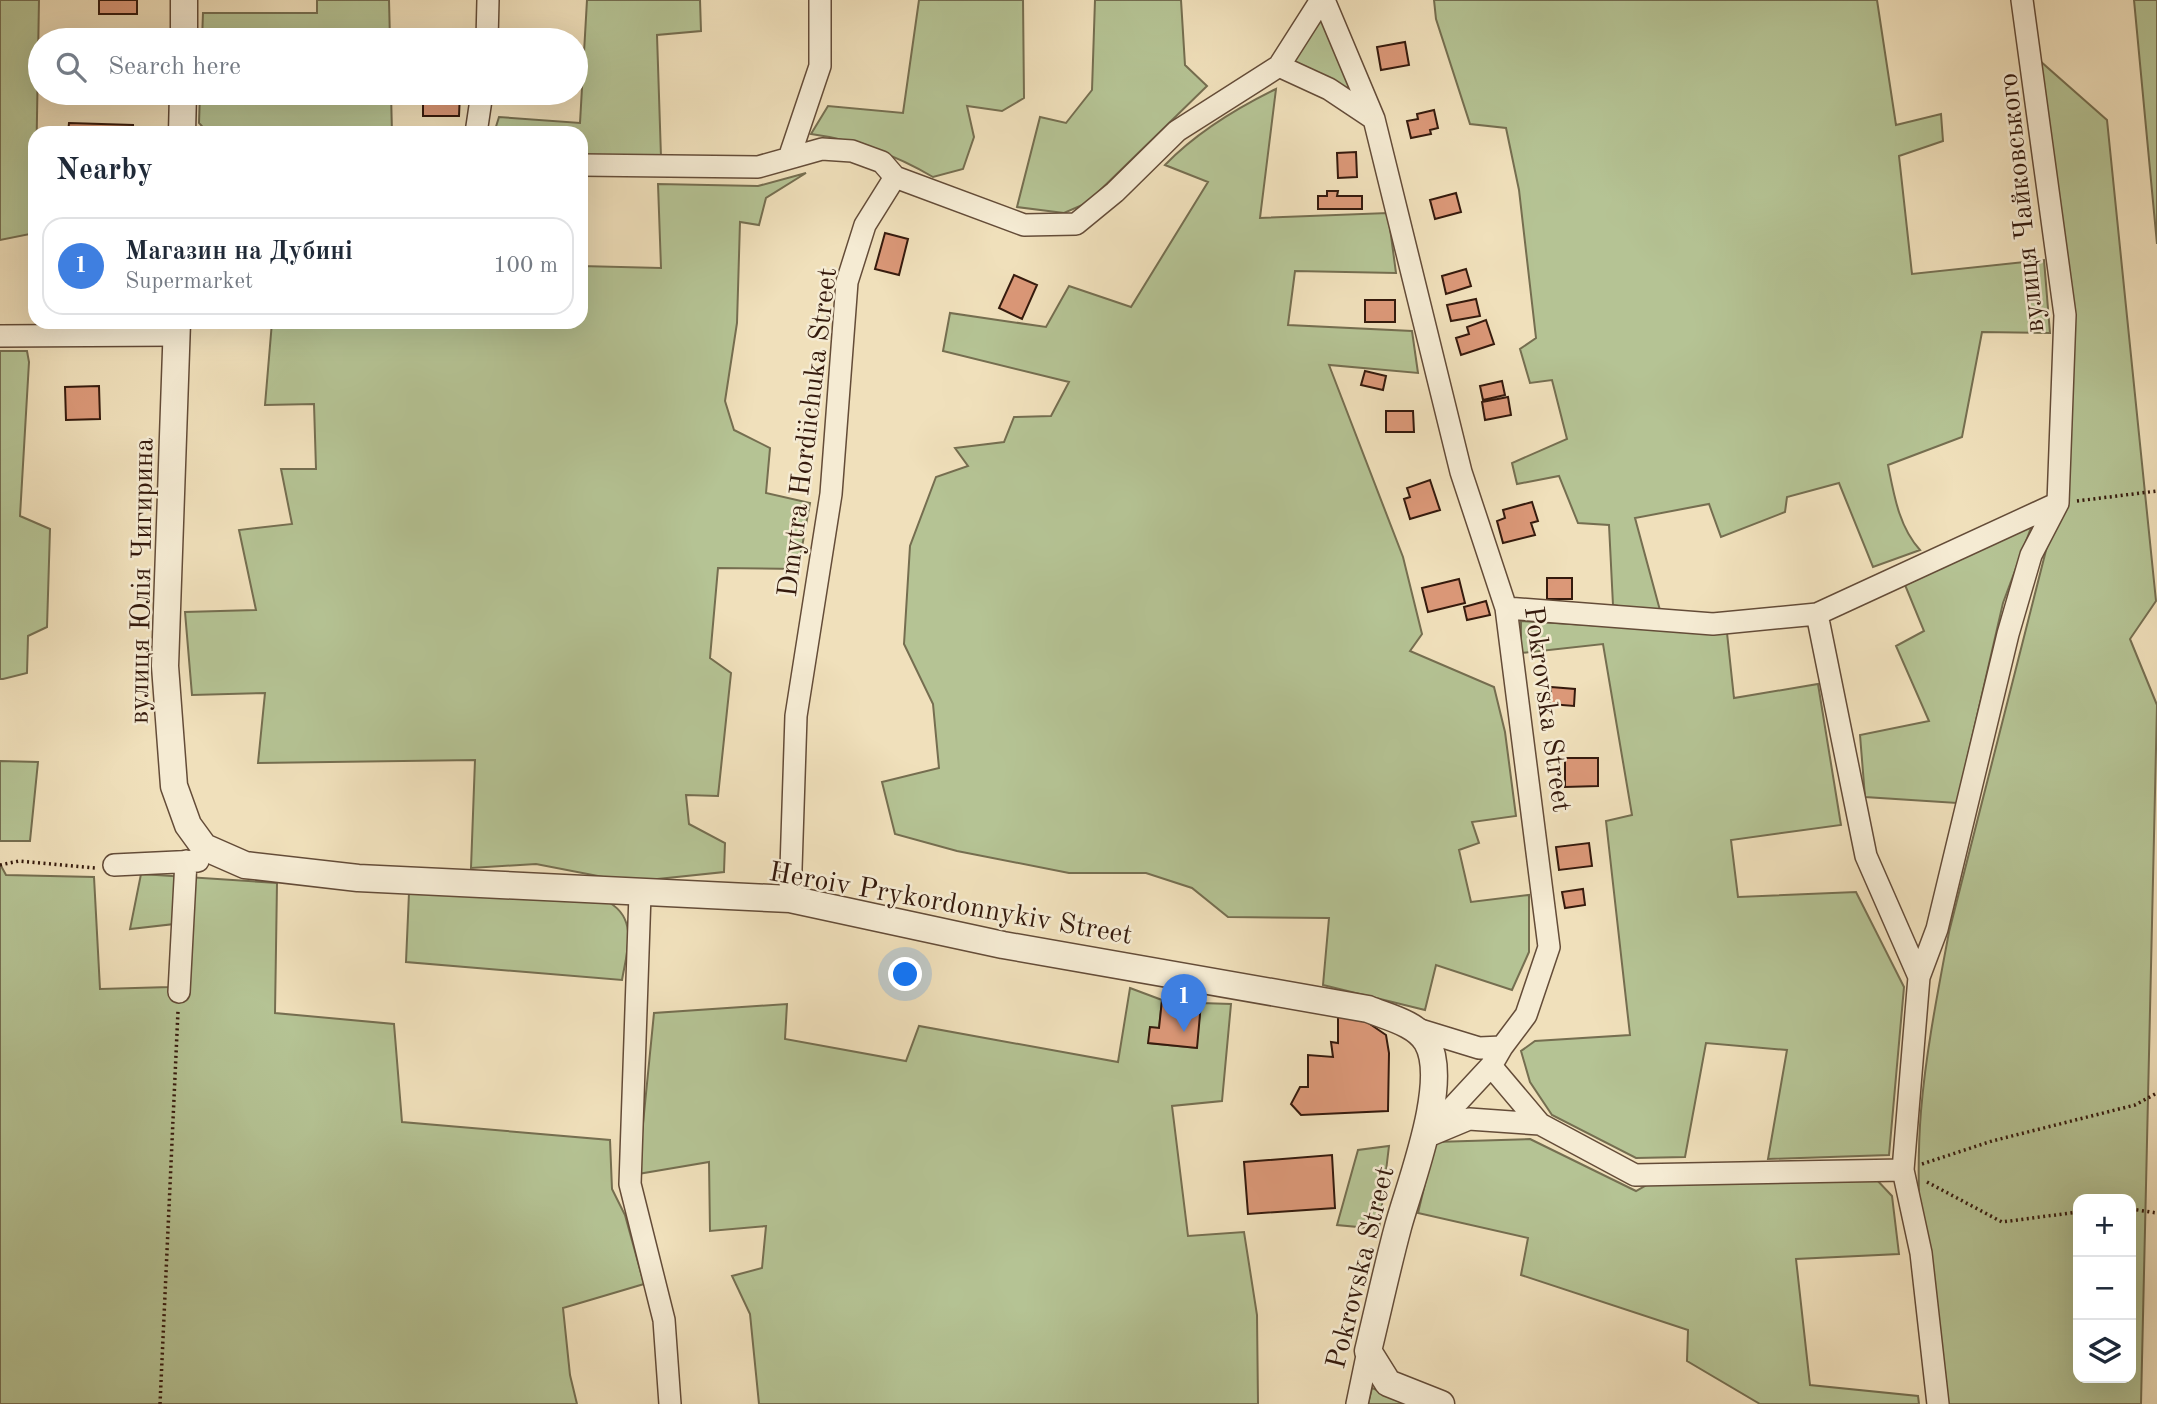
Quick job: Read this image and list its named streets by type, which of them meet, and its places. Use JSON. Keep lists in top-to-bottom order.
{
  "streets": {
    "street": [
      "вулиця Чайковського",
      "Dmytra Hordiichuka Street",
      "вулиця Юлія Чигирина",
      "Pokrovska Street",
      "Heroiv Prykordonnykiv Street"
    ]
  },
  "crossings": [
    ["Dmytra Hordiichuka Street", "Heroiv Prykordonnykiv Street"],
    ["вулиця Юлія Чигирина", "Heroiv Prykordonnykiv Street"]
  ],
  "page": {
    "search": "Search here",
    "heading": "Nearby",
    "list": [
      {
        "mark": "1",
        "name": "Магазин на Дубині",
        "note": "Supermarket",
        "value": "100 m"
      }
    ],
    "pins": "1",
    "map_buttons": ["+", "−"]
  }
}
